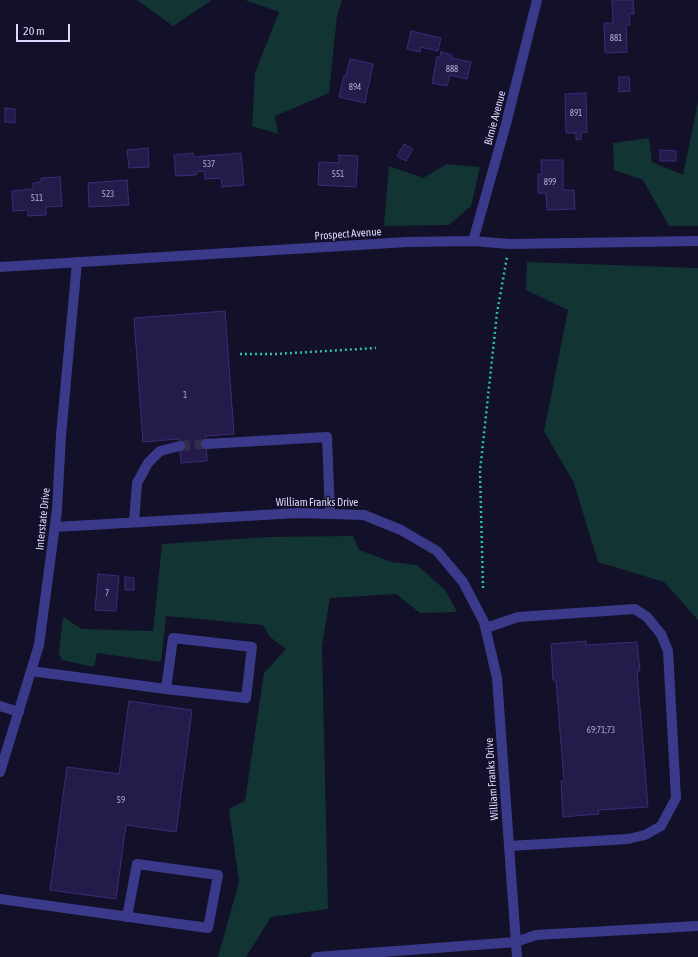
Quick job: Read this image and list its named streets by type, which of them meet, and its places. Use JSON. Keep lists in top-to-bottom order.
{
  "streets": {
    "street": [
      "Birnie Avenue",
      "Prospect Avenue",
      "William Franks Drive",
      "Interstate Drive"
    ]
  },
  "crossings": [
    ["Birnie Avenue", "Prospect Avenue"],
    ["Prospect Avenue", "Interstate Drive"],
    ["William Franks Drive", "Interstate Drive"]
  ],
  "house_numbers": [
    "881",
    "888",
    "894",
    "891",
    "537",
    "551",
    "899",
    "523",
    "511",
    "1",
    "7",
    "69;71;73",
    "59"
  ],
  "scale_bar": "20 m"
}
